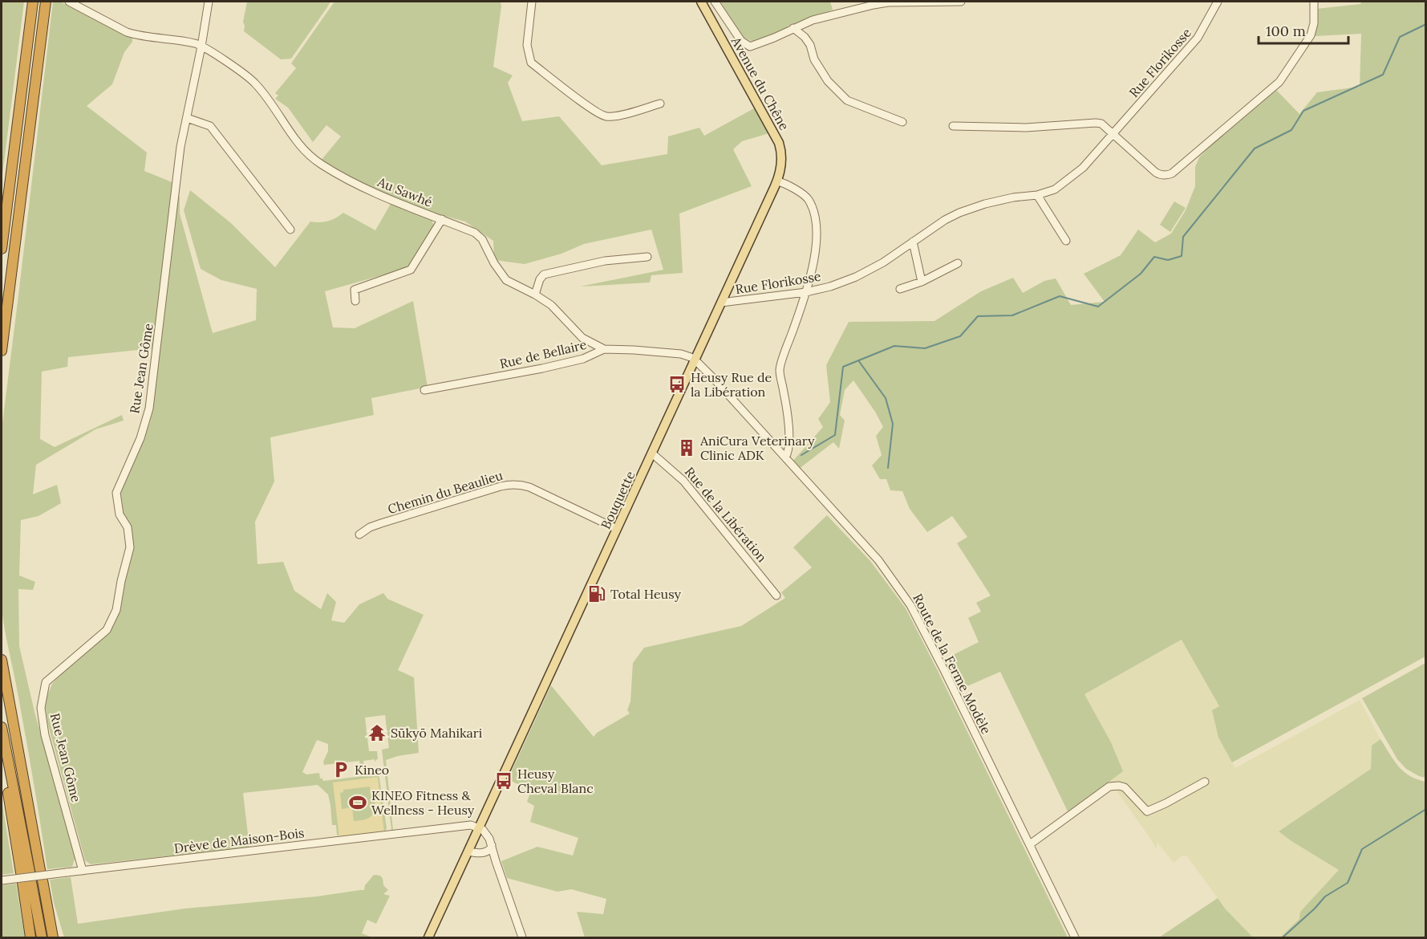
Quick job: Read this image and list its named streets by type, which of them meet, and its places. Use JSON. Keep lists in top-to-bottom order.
{
  "streets": {
    "main road": ["Avenue du Chêne", "Bouquette"],
    "street": [
      "Rue Florikosse",
      "Au Sawhé",
      "Rue de Bellaire",
      "Rue Jean Gôme",
      "Chemin du Beaulieu",
      "Rue de la Libération",
      "Route de la Ferme Modèle",
      "Drève de Maison-Bois"
    ]
  },
  "crossings": [
    ["Rue Florikosse", "Bouquette"],
    ["Avenue du Chêne", "Bouquette"],
    ["Au Sawhé", "Rue de Bellaire"],
    ["Au Sawhé", "Rue Jean Gôme"],
    ["Rue de Bellaire", "Bouquette"],
    ["Rue de Bellaire", "Route de la Ferme Modèle"],
    ["Rue Jean Gôme", "Drève de Maison-Bois"],
    ["Chemin du Beaulieu", "Bouquette"],
    ["Bouquette", "Rue de la Libération"],
    ["Bouquette", "Route de la Ferme Modèle"],
    ["Bouquette", "Drève de Maison-Bois"]
  ],
  "places": {
    "bus stop": ["Heusy Rue de la Libération", "Heusy Cheval Blanc"],
    "building": ["AniCura Veterinary Clinic ADK"],
    "fuel station": ["Total Heusy"],
    "temple": ["Sūkyō Mahikari"],
    "parking": ["Kineo"],
    "sports": ["KINEO Fitness & Wellness - Heusy"]
  },
  "scale_bar": "100 m"
}
